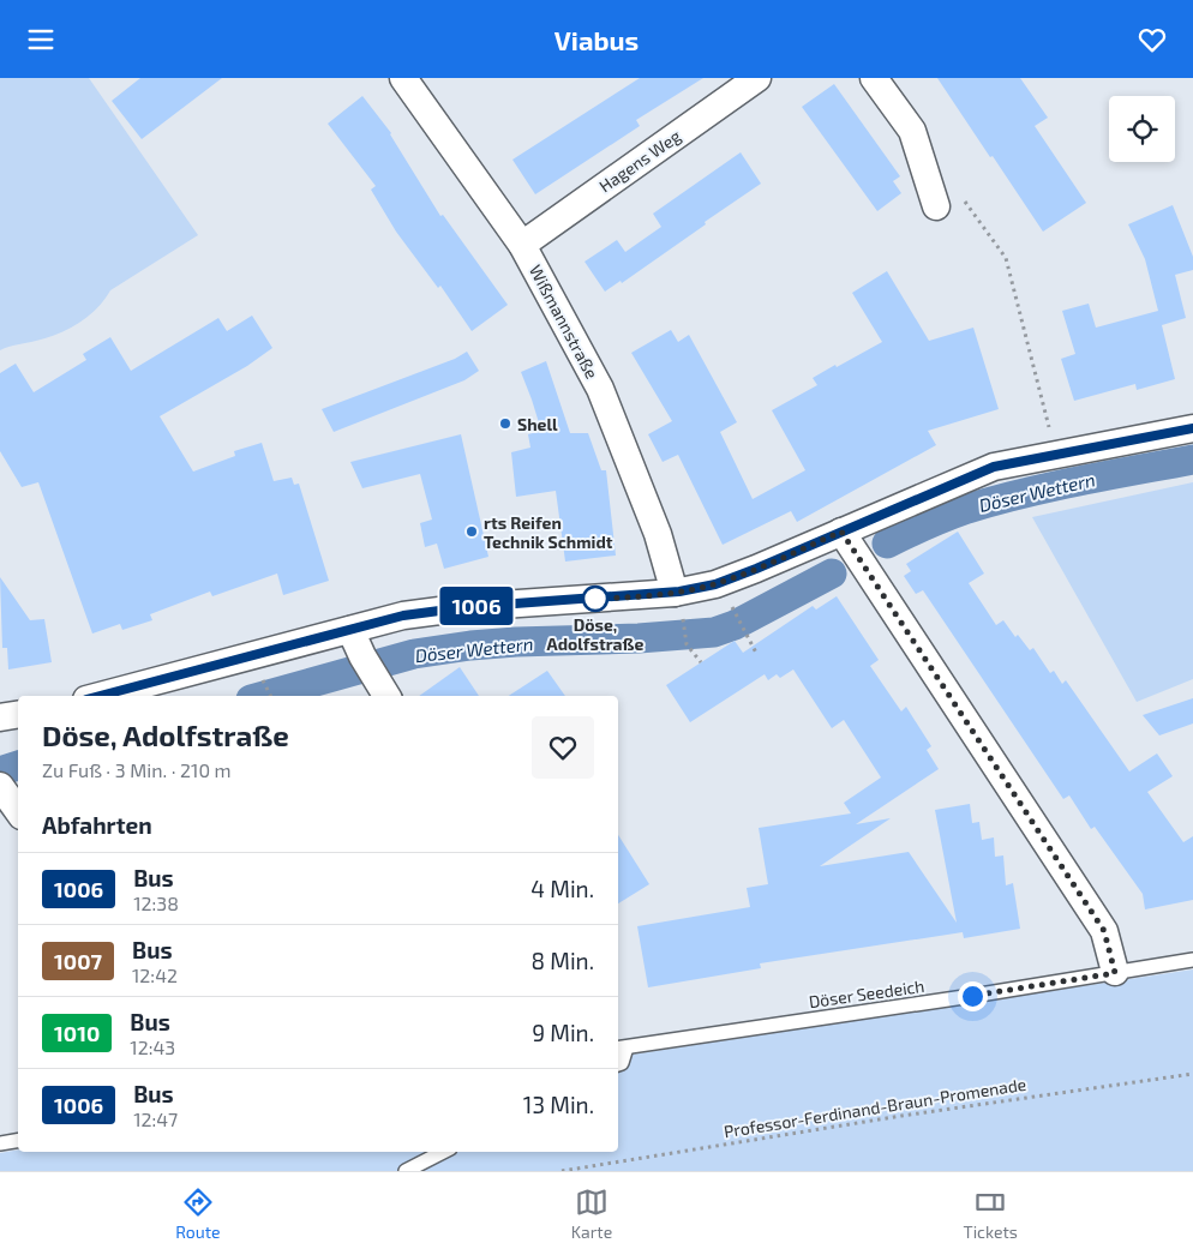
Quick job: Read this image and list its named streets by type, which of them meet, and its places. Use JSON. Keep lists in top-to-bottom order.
{
  "streets": {
    "street": ["Hagens Weg", "Wißmannstraße"],
    "lane": ["Döser Seedeich"],
    "path": ["Professor-Ferdinand-Braun-Promenade"]
  },
  "crossings": [
    ["Hagens Weg", "Wißmannstraße"]
  ],
  "water": ["Döser Wettern"],
  "places": ["Shell", "rts Reifen Technik Schmidt", "Döse, Adolfstraße"],
  "lines": ["bus line 1006"],
  "page": {
    "header": "Viabus",
    "on_map": "1006",
    "heading": [
      ["Döse, Adolfstraße", "Zu Fuß · 3 Min. · 210 m"],
      "Abfahrten"
    ],
    "list": [
      {
        "mark": "1006",
        "name": "Bus",
        "note": "12:38",
        "value": "4 Min."
      },
      {
        "mark": "1007",
        "name": "Bus",
        "note": "12:42",
        "value": "8 Min."
      },
      {
        "mark": "1010",
        "name": "Bus",
        "note": "12:43",
        "value": "9 Min."
      },
      {
        "mark": "1006",
        "name": "Bus",
        "note": "12:47",
        "value": "13 Min."
      }
    ],
    "tabs": ["Route", "Karte", "Tickets"]
  }
}
